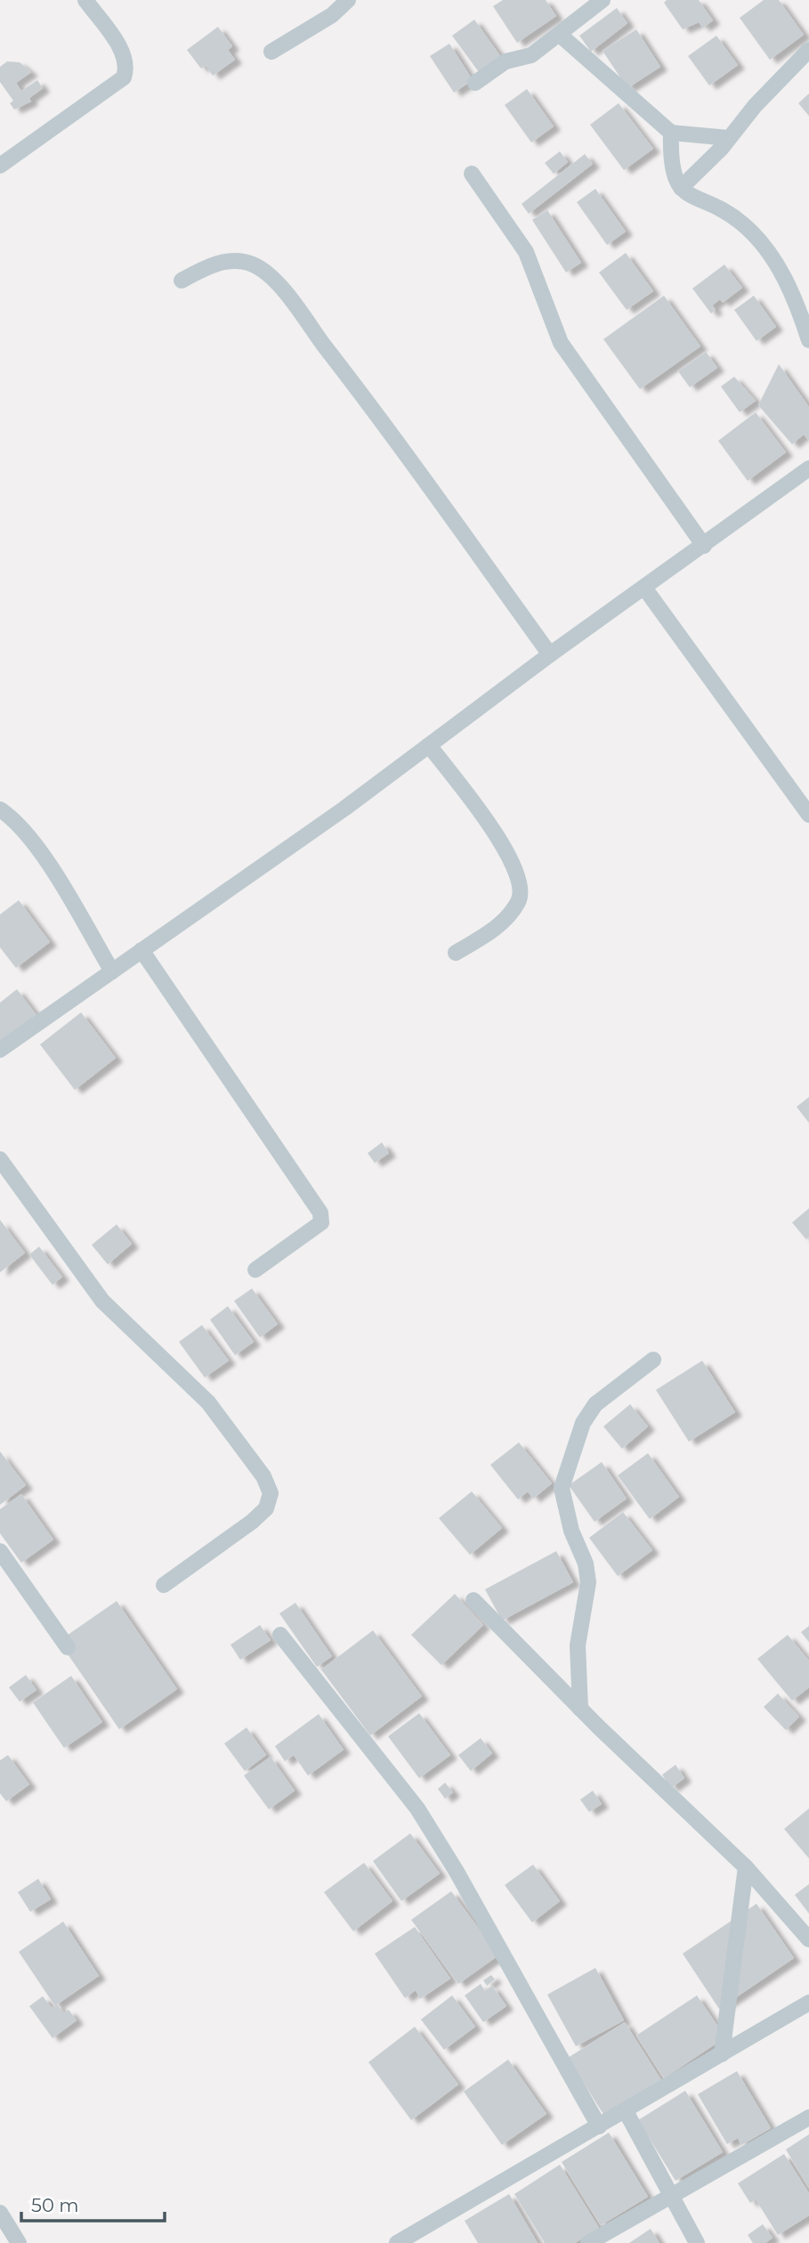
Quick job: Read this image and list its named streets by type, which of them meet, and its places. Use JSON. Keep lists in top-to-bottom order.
{
  "scale_bar": "50 m"
}
